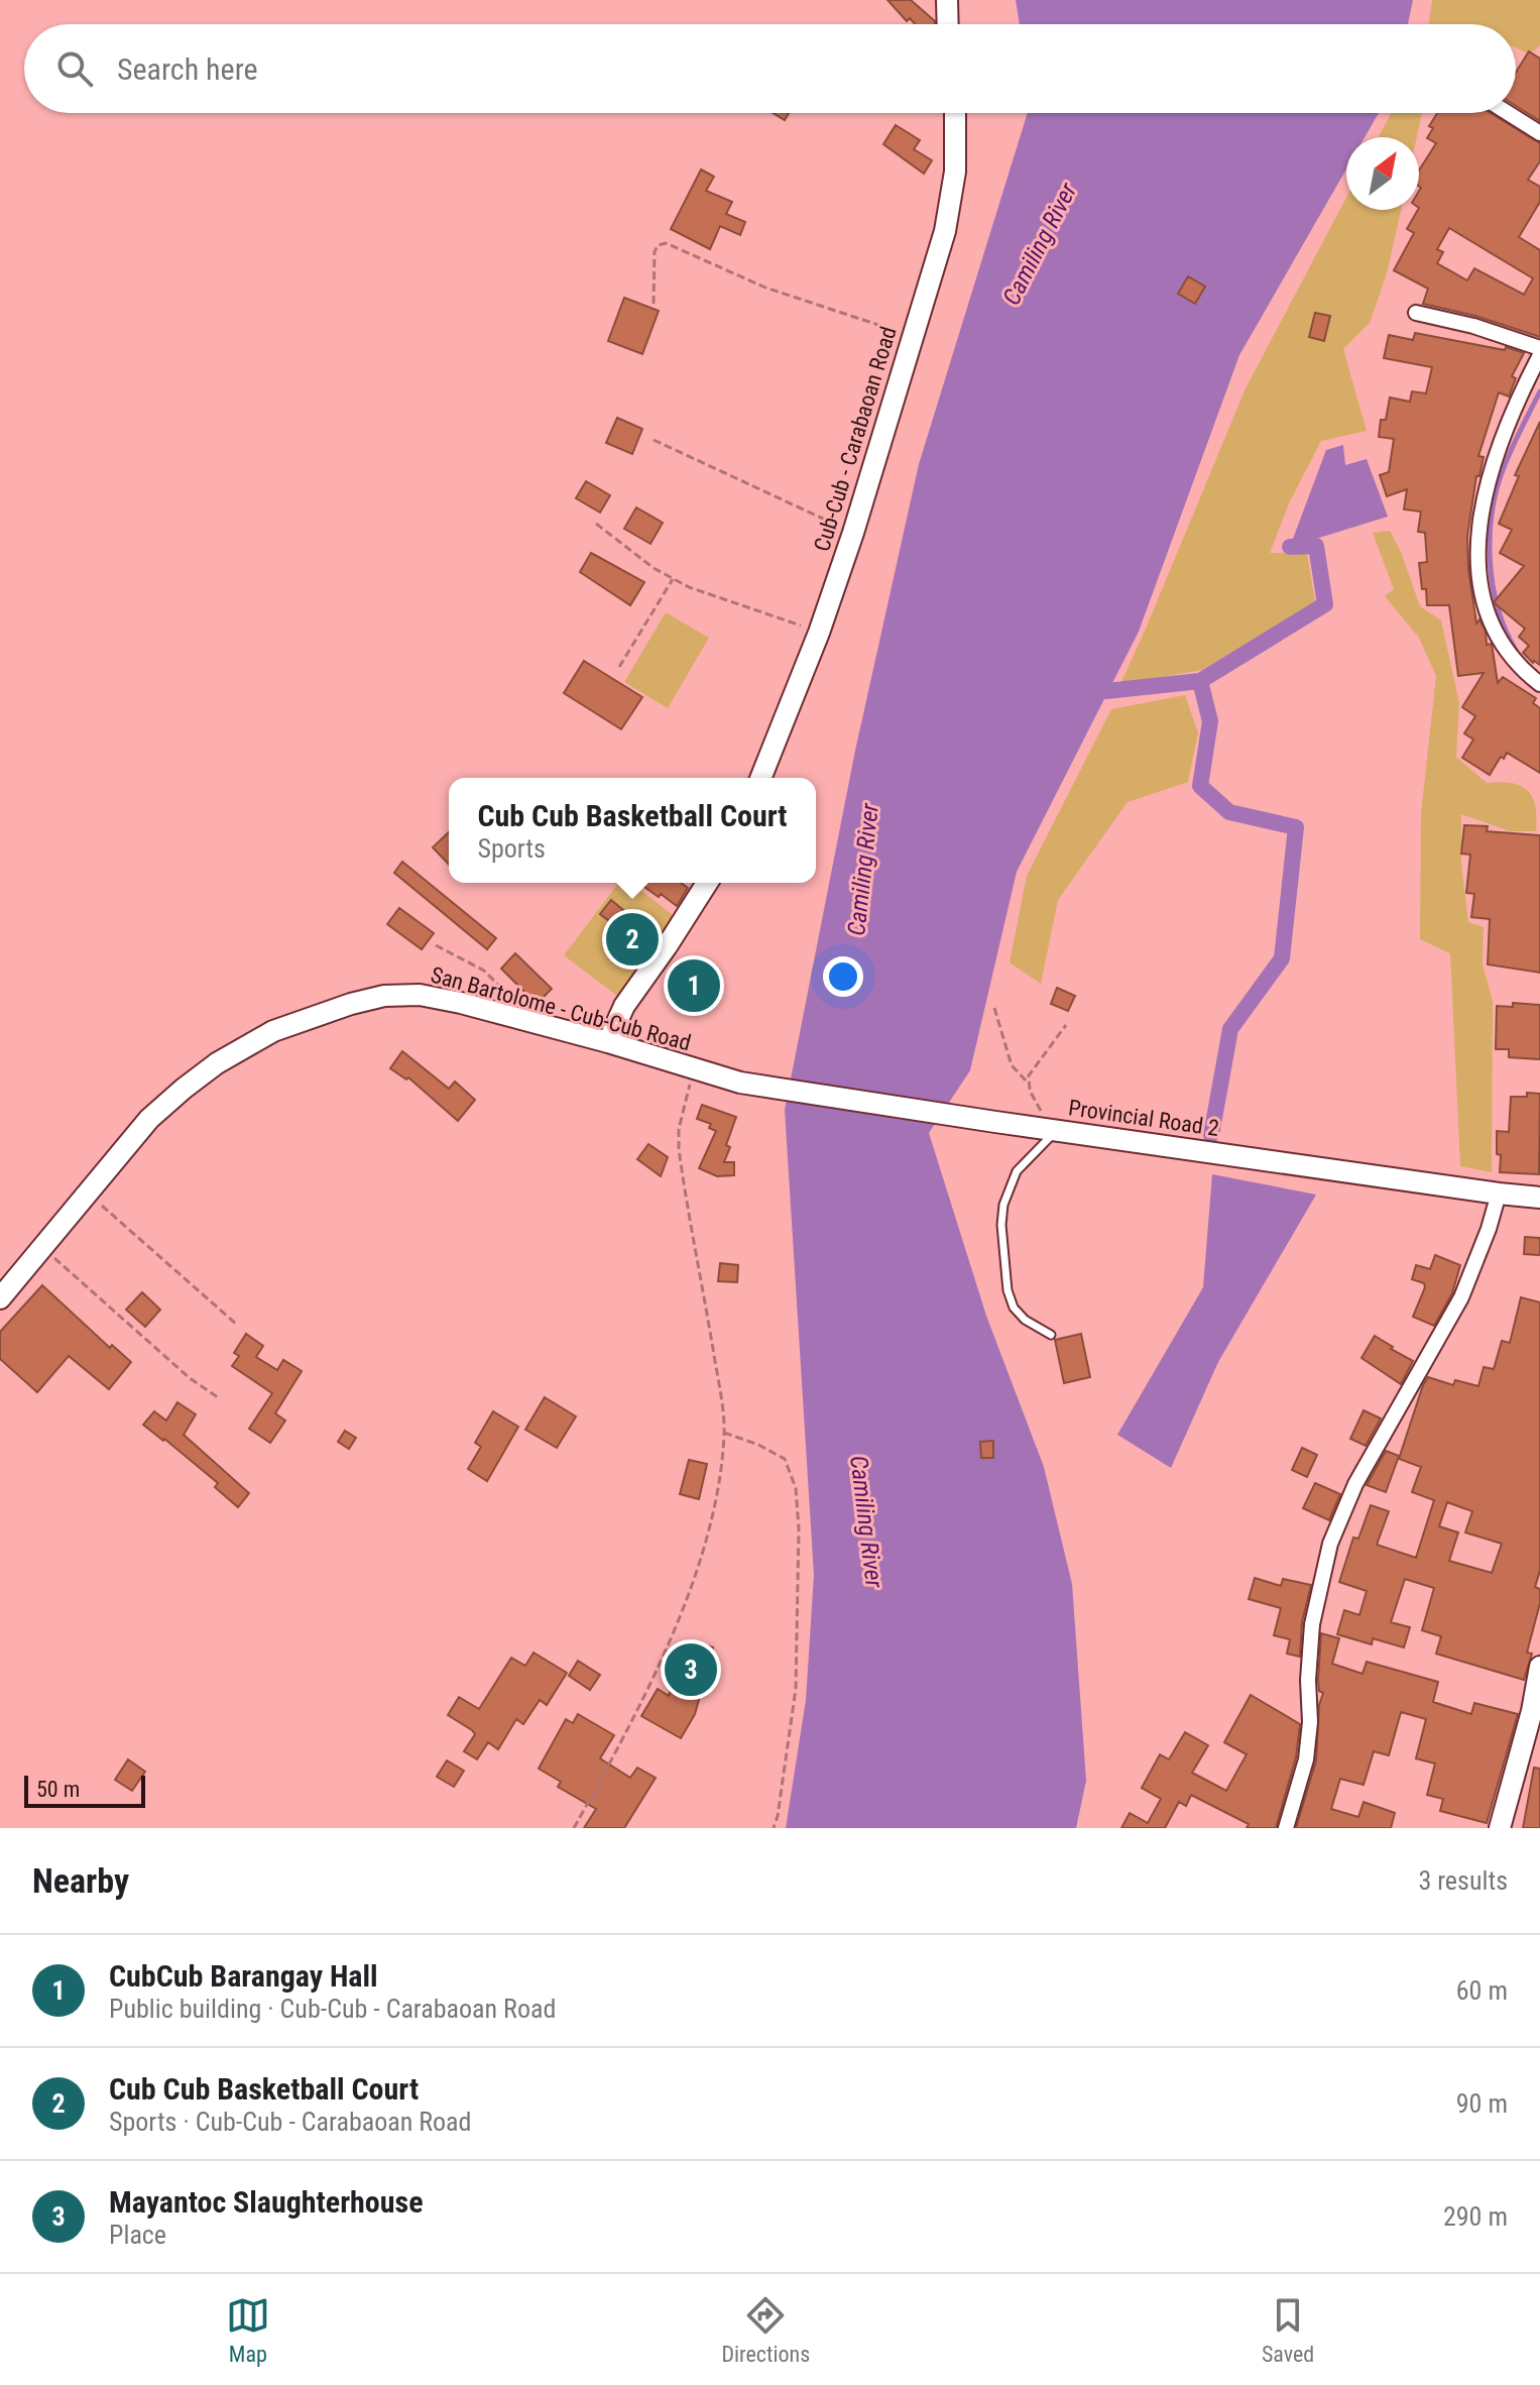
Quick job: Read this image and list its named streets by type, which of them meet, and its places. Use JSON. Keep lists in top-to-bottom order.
{
  "streets": {
    "street": ["Cub-Cub - Carabaoan Road", "San Bartolome - Cub-Cub Road", "Provincial Road 2"]
  },
  "crossings": [
    ["San Bartolome - Cub-Cub Road", "Provincial Road 2"]
  ],
  "water": ["Camiling River"],
  "scale_bar": "50 m",
  "north": "top right",
  "page": {
    "search": "Search here",
    "popup": ["Cub Cub Basketball Court", "Sports"],
    "pins": ["2", "1", "3"],
    "scale": "50 m",
    "heading": ["Nearby", "3 results"],
    "list": [
      {
        "mark": "1",
        "name": "CubCub Barangay Hall",
        "note": "Public building · Cub-Cub - Carabaoan Road",
        "value": "60 m"
      },
      {
        "mark": "2",
        "name": "Cub Cub Basketball Court",
        "note": "Sports · Cub-Cub - Carabaoan Road",
        "value": "90 m"
      },
      {
        "mark": "3",
        "name": "Mayantoc Slaughterhouse",
        "note": "Place",
        "value": "290 m"
      }
    ],
    "nav": ["Map", "Directions", "Saved"]
  }
}
